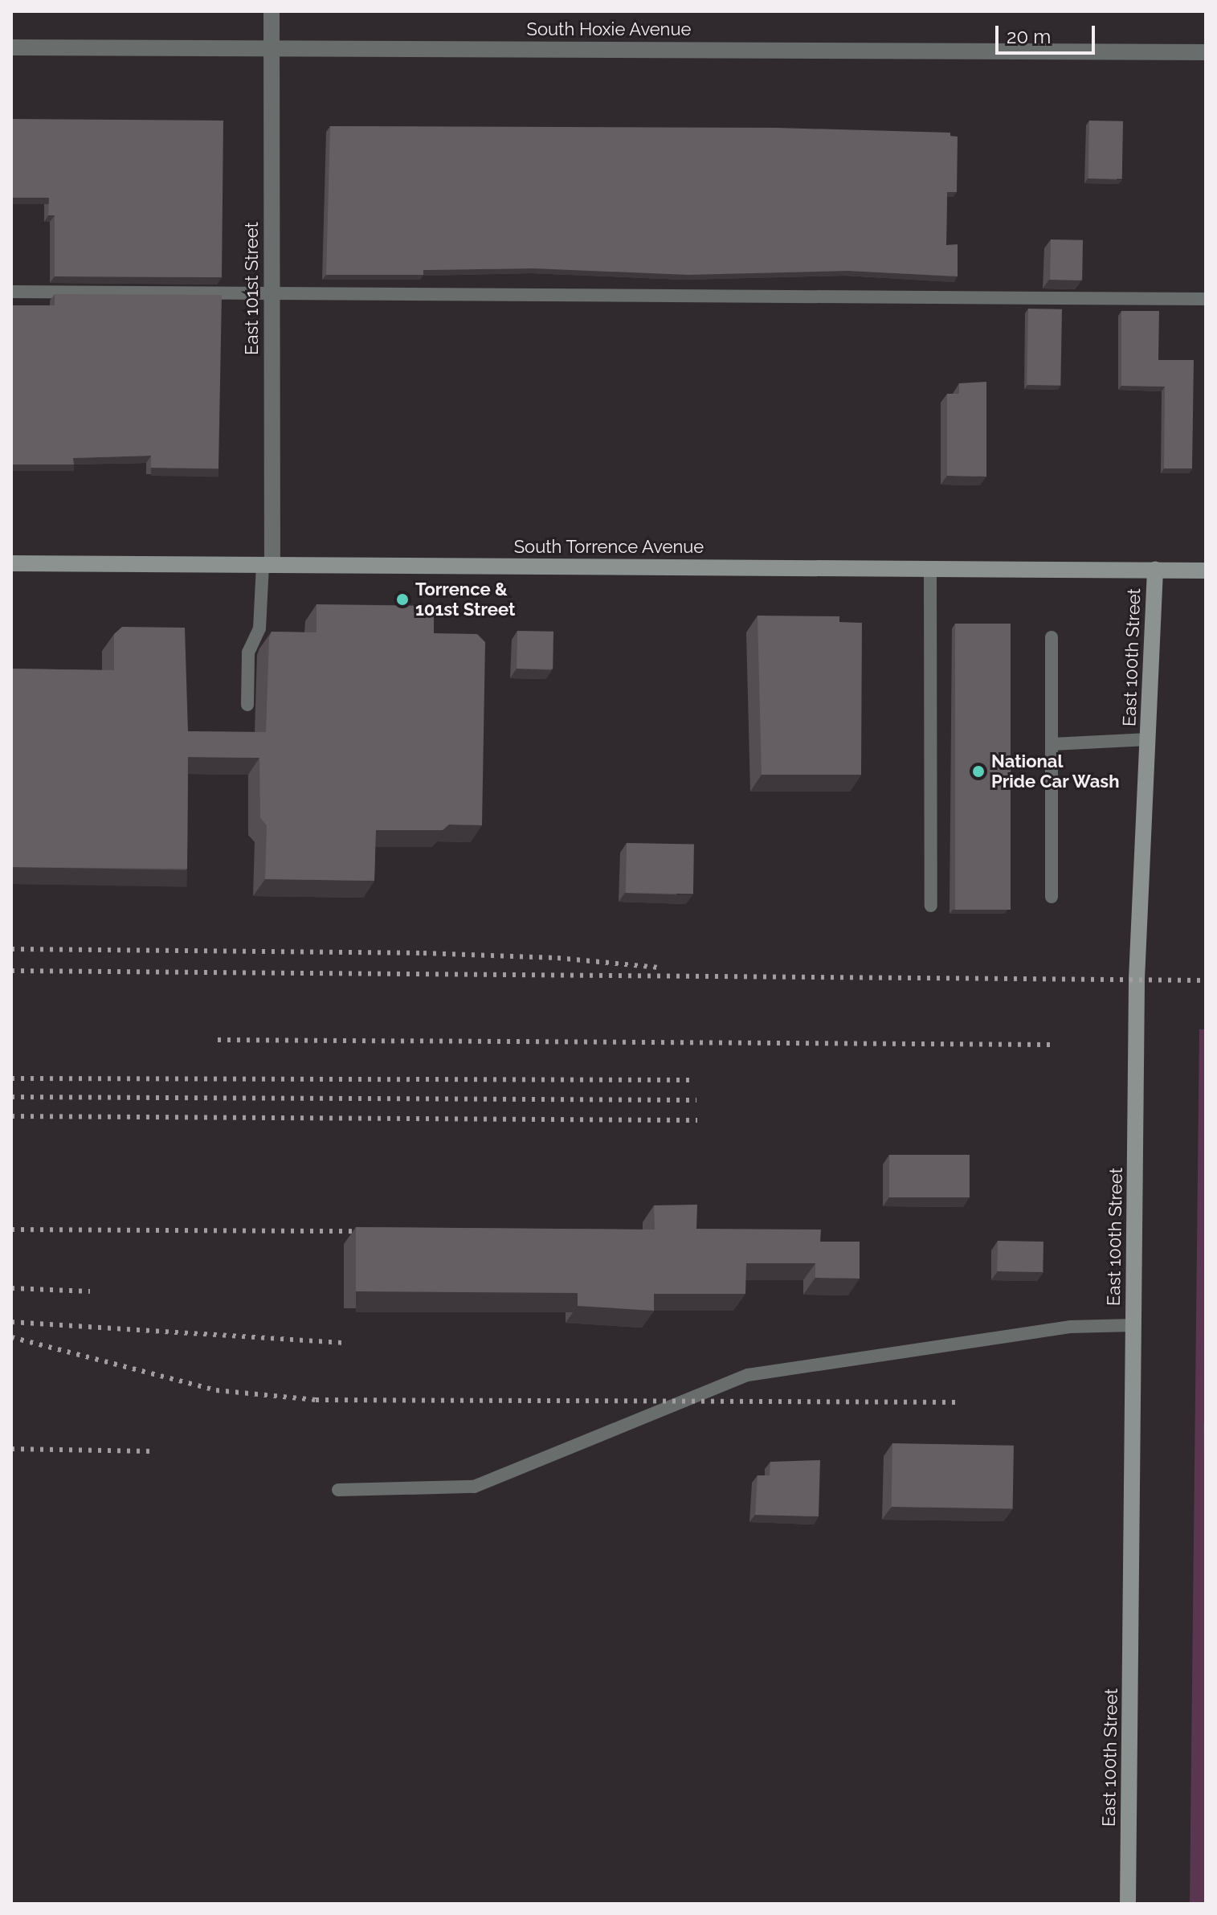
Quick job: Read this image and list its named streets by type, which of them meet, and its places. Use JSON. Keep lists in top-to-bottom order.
{
  "streets": {
    "main road": ["South Torrence Avenue", "East 100th Street"],
    "street": ["South Hoxie Avenue", "East 101st Street"]
  },
  "crossings": [
    ["South Hoxie Avenue", "East 101st Street"],
    ["East 101st Street", "South Torrence Avenue"],
    ["South Torrence Avenue", "East 100th Street"]
  ],
  "places": ["Torrence & 101st Street", "National Pride Car Wash"],
  "scale_bar": "20 m"
}
